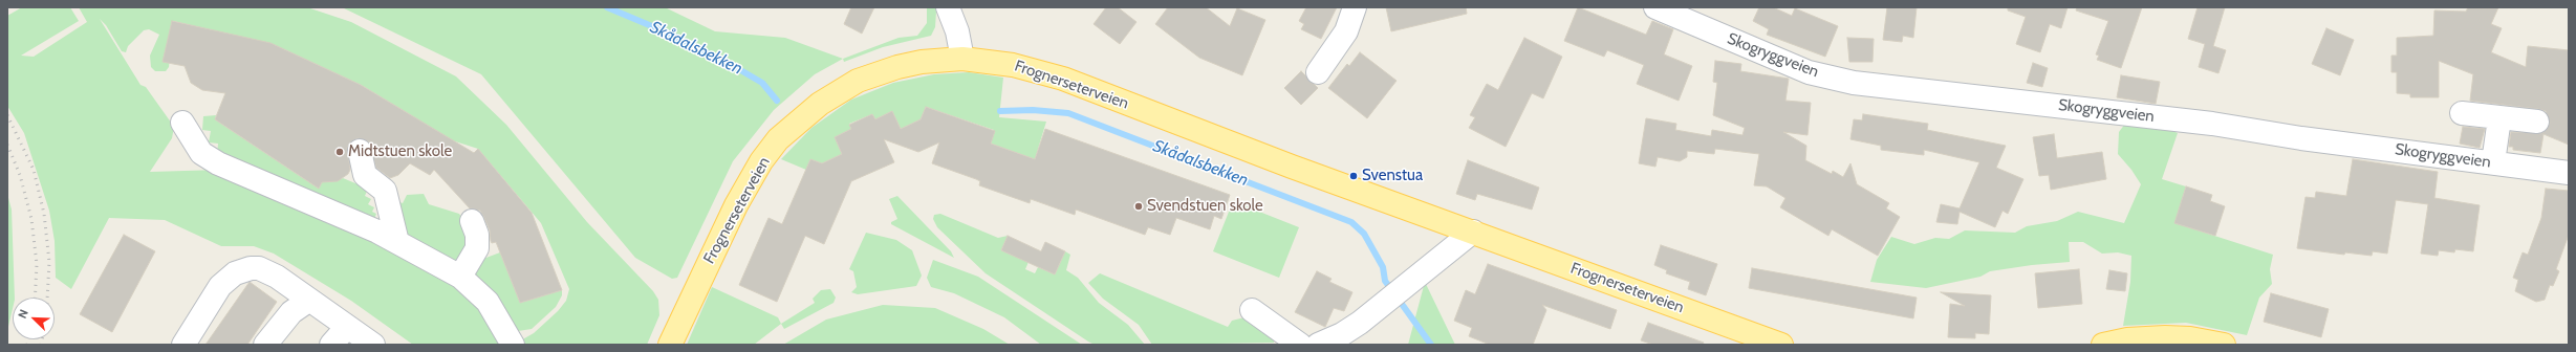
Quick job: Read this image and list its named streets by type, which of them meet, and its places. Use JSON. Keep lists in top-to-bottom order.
{
  "streets": {
    "main road": ["Frognerseterveien"],
    "street": ["Skogryggveien"]
  },
  "water": ["Skådalsbekken"],
  "places": ["Midtstuen skole", "Svenstua", "Svendstuen skole"],
  "north": "top left"
}
